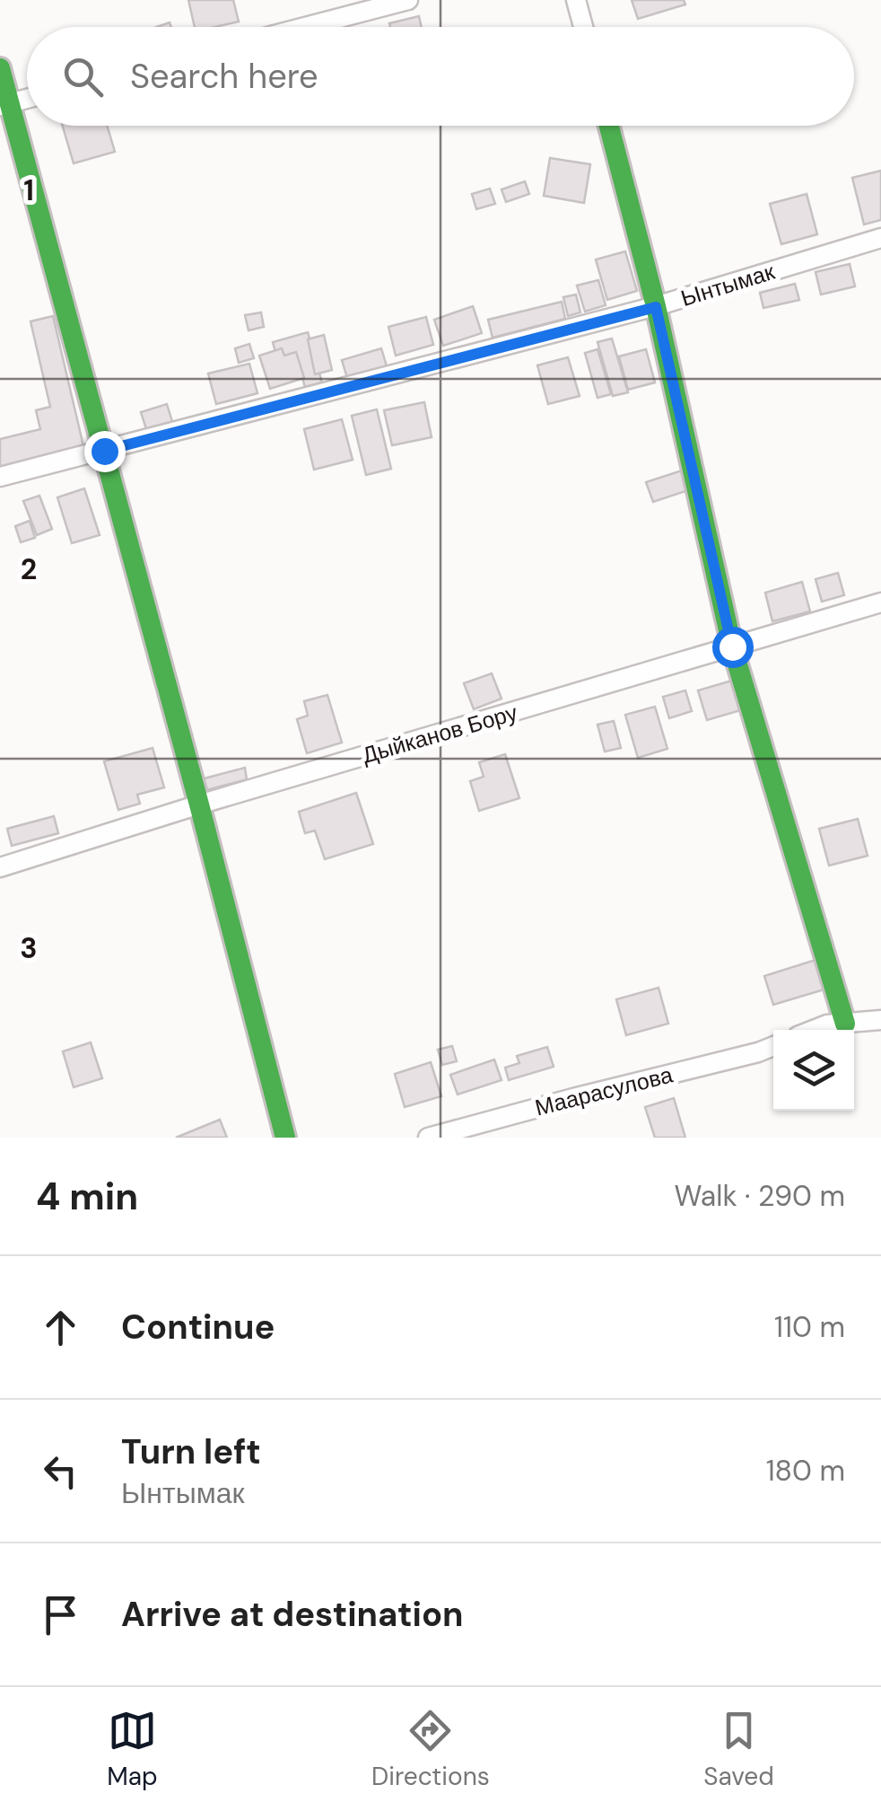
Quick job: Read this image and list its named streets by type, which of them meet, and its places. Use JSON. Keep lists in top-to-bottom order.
{
  "streets": {
    "street": ["Ынтымак", "Дыйканов Бору", "Маарасулова"]
  },
  "page": {
    "search": "Search here",
    "heading": ["4 min", "Walk · 290 m"],
    "list": [
      ["Continue", "110 m"],
      ["Turn left", "Ынтымак", "180 m"],
      "Arrive at destination"
    ],
    "nav": ["Map", "Directions", "Saved"]
  },
  "grid": {
    "rows": ["1", "2", "3"]
  }
}
